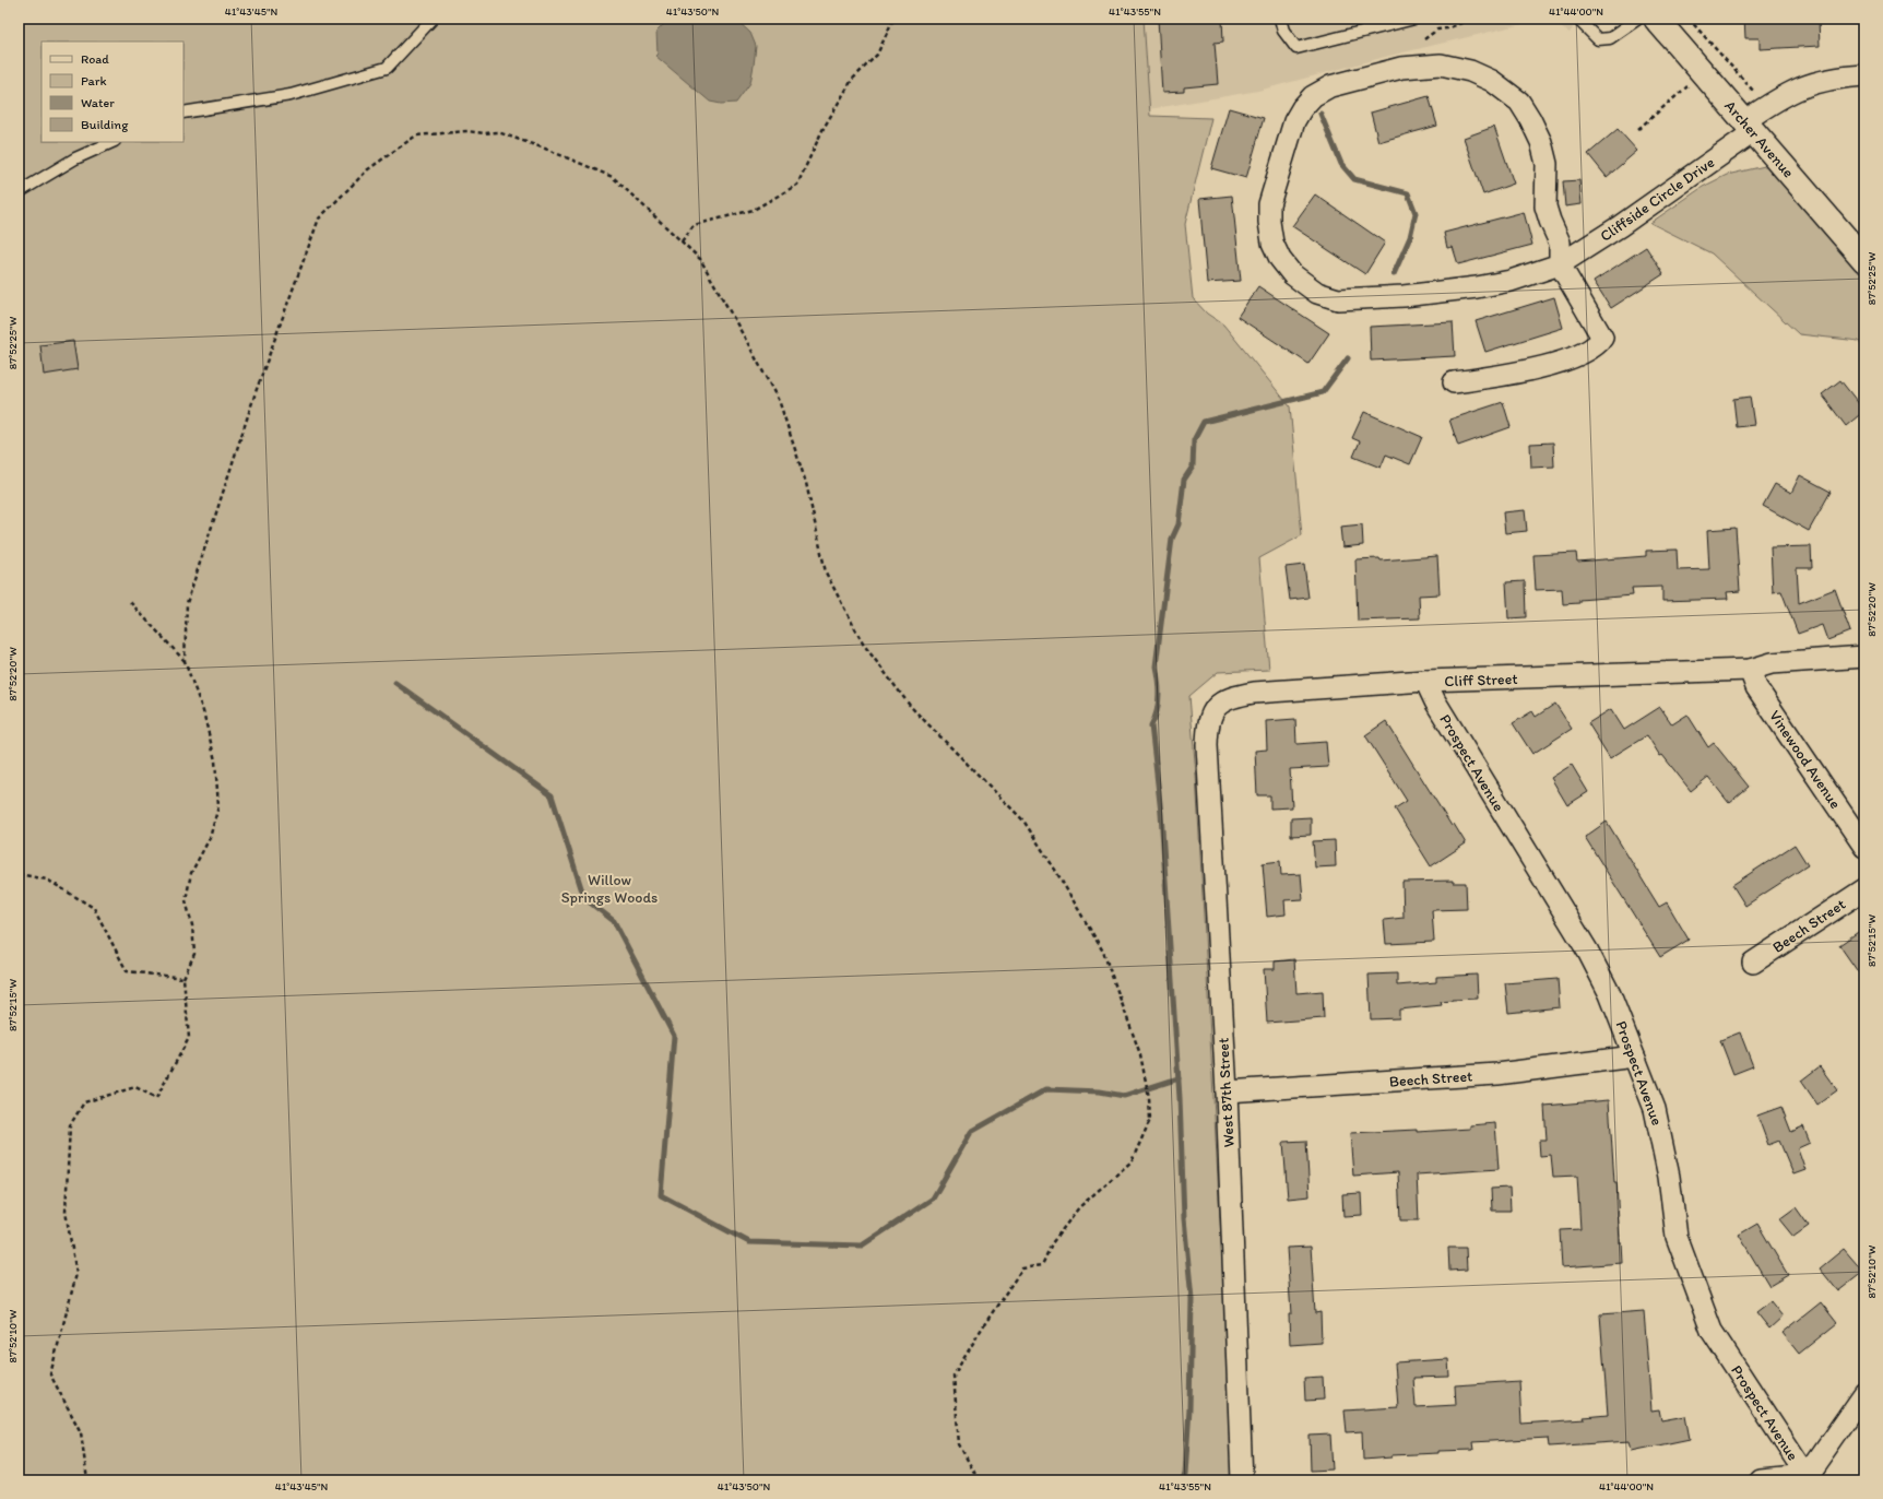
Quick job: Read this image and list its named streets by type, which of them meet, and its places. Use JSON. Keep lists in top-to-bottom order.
{
  "streets": {
    "main road": ["Archer Avenue"],
    "street": [
      "Cliffside Circle Drive",
      "Cliff Street",
      "Vinewood Avenue",
      "Prospect Avenue",
      "Beech Street",
      "West 87th Street"
    ]
  },
  "crossings": [
    ["Archer Avenue", "Cliffside Circle Drive"],
    ["Cliff Street", "Vinewood Avenue"],
    ["Cliff Street", "Prospect Avenue"],
    ["Cliff Street", "West 87th Street"],
    ["Prospect Avenue", "Beech Street"],
    ["Beech Street", "West 87th Street"]
  ],
  "parks": ["Willow Springs Woods"],
  "legend": [
    "Road",
    "Park",
    "Water",
    "Building"
  ],
  "coordinates": [
    "41°43'45\"N",
    "41°43'50\"N",
    "41°43'55\"N",
    "41°44'00\"N",
    "87°52'25\"W",
    "87°52'20\"W",
    "87°52'15\"W",
    "87°52'10\"W"
  ]
}
